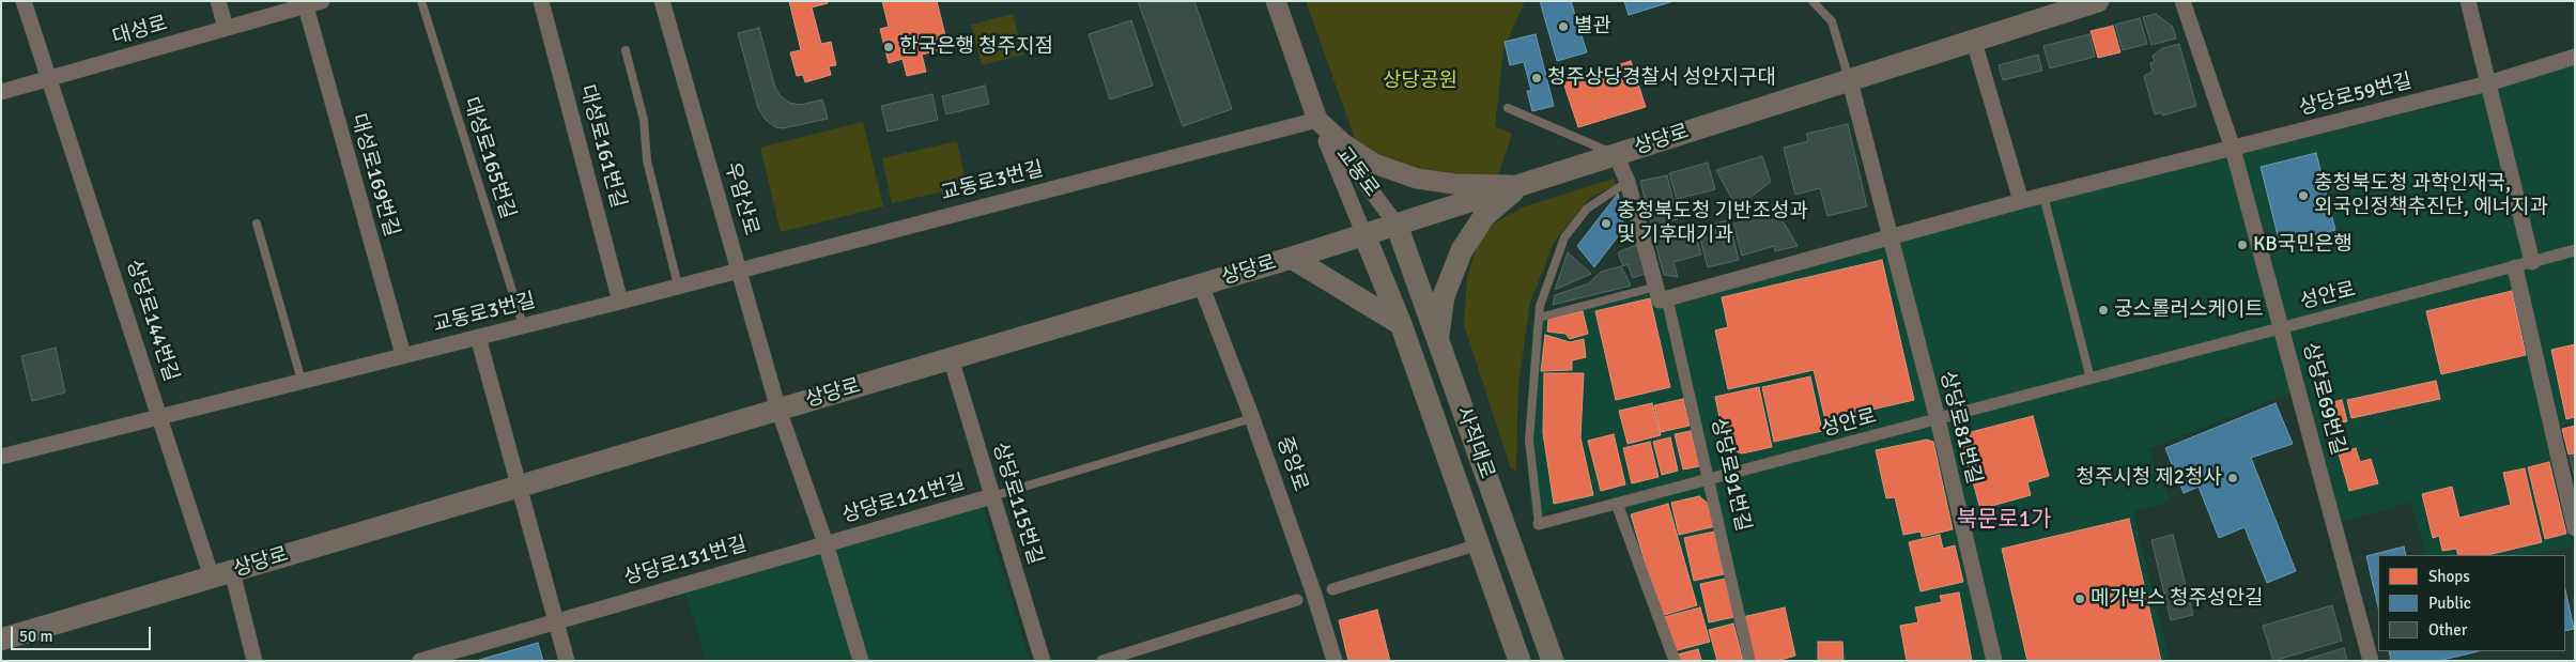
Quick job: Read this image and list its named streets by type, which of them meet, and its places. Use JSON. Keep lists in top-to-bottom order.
{
  "streets": {
    "main road": ["상당로", "사직대로"],
    "street": [
      "대성로",
      "상당로59번길",
      "대성로161번길",
      "교동로",
      "대성로169번길",
      "교동로3번길",
      "우암산로",
      "성안로",
      "상당로144번길",
      "상당로69번길",
      "상당로81번길",
      "중앙로",
      "상당로91번길",
      "상당로121번길",
      "상당로115번길",
      "상당로131번길"
    ],
    "lane": ["대성로165번길"]
  },
  "crossings": [
    ["대성로", "대성로169번길"],
    ["대성로", "상당로144번길"],
    ["상당로59번길", "상당로69번길"],
    ["상당로", "교동로"],
    ["상당로", "우암산로"],
    ["상당로", "상당로144번길"],
    ["상당로", "상당로81번길"],
    ["상당로", "사직대로"],
    ["상당로", "중앙로"],
    ["상당로", "상당로91번길"],
    ["상당로", "상당로121번길"],
    ["상당로", "상당로115번길"],
    ["대성로161번길", "교동로3번길"],
    ["대성로165번길", "교동로3번길"],
    ["교동로", "교동로3번길"],
    ["교동로", "사직대로"],
    ["대성로169번길", "교동로3번길"],
    ["교동로3번길", "우암산로"],
    ["교동로3번길", "상당로144번길"],
    ["우암산로", "상당로121번길"],
    ["성안로", "상당로69번길"],
    ["성안로", "상당로81번길"],
    ["성안로", "상당로91번길"],
    ["상당로121번길", "상당로115번길"],
    ["상당로121번길", "상당로131번길"]
  ],
  "districts": ["북문로1가"],
  "parks": ["상당공원"],
  "places": [
    "별관",
    "한국은행 청주지점",
    "청주상당경찰서 성안지구대",
    "충청북도청 과학인재국, 외국인정책추진단, 에너지과",
    "충청북도청 기반조성과 및 기후대기과",
    "KB국민은행",
    "궁스롤러스케이트",
    "청주시청 제2청사",
    "메가박스 청주성안길"
  ],
  "legend": ["Shops", "Public", "Other"],
  "scale_bar": "50 m"
}
